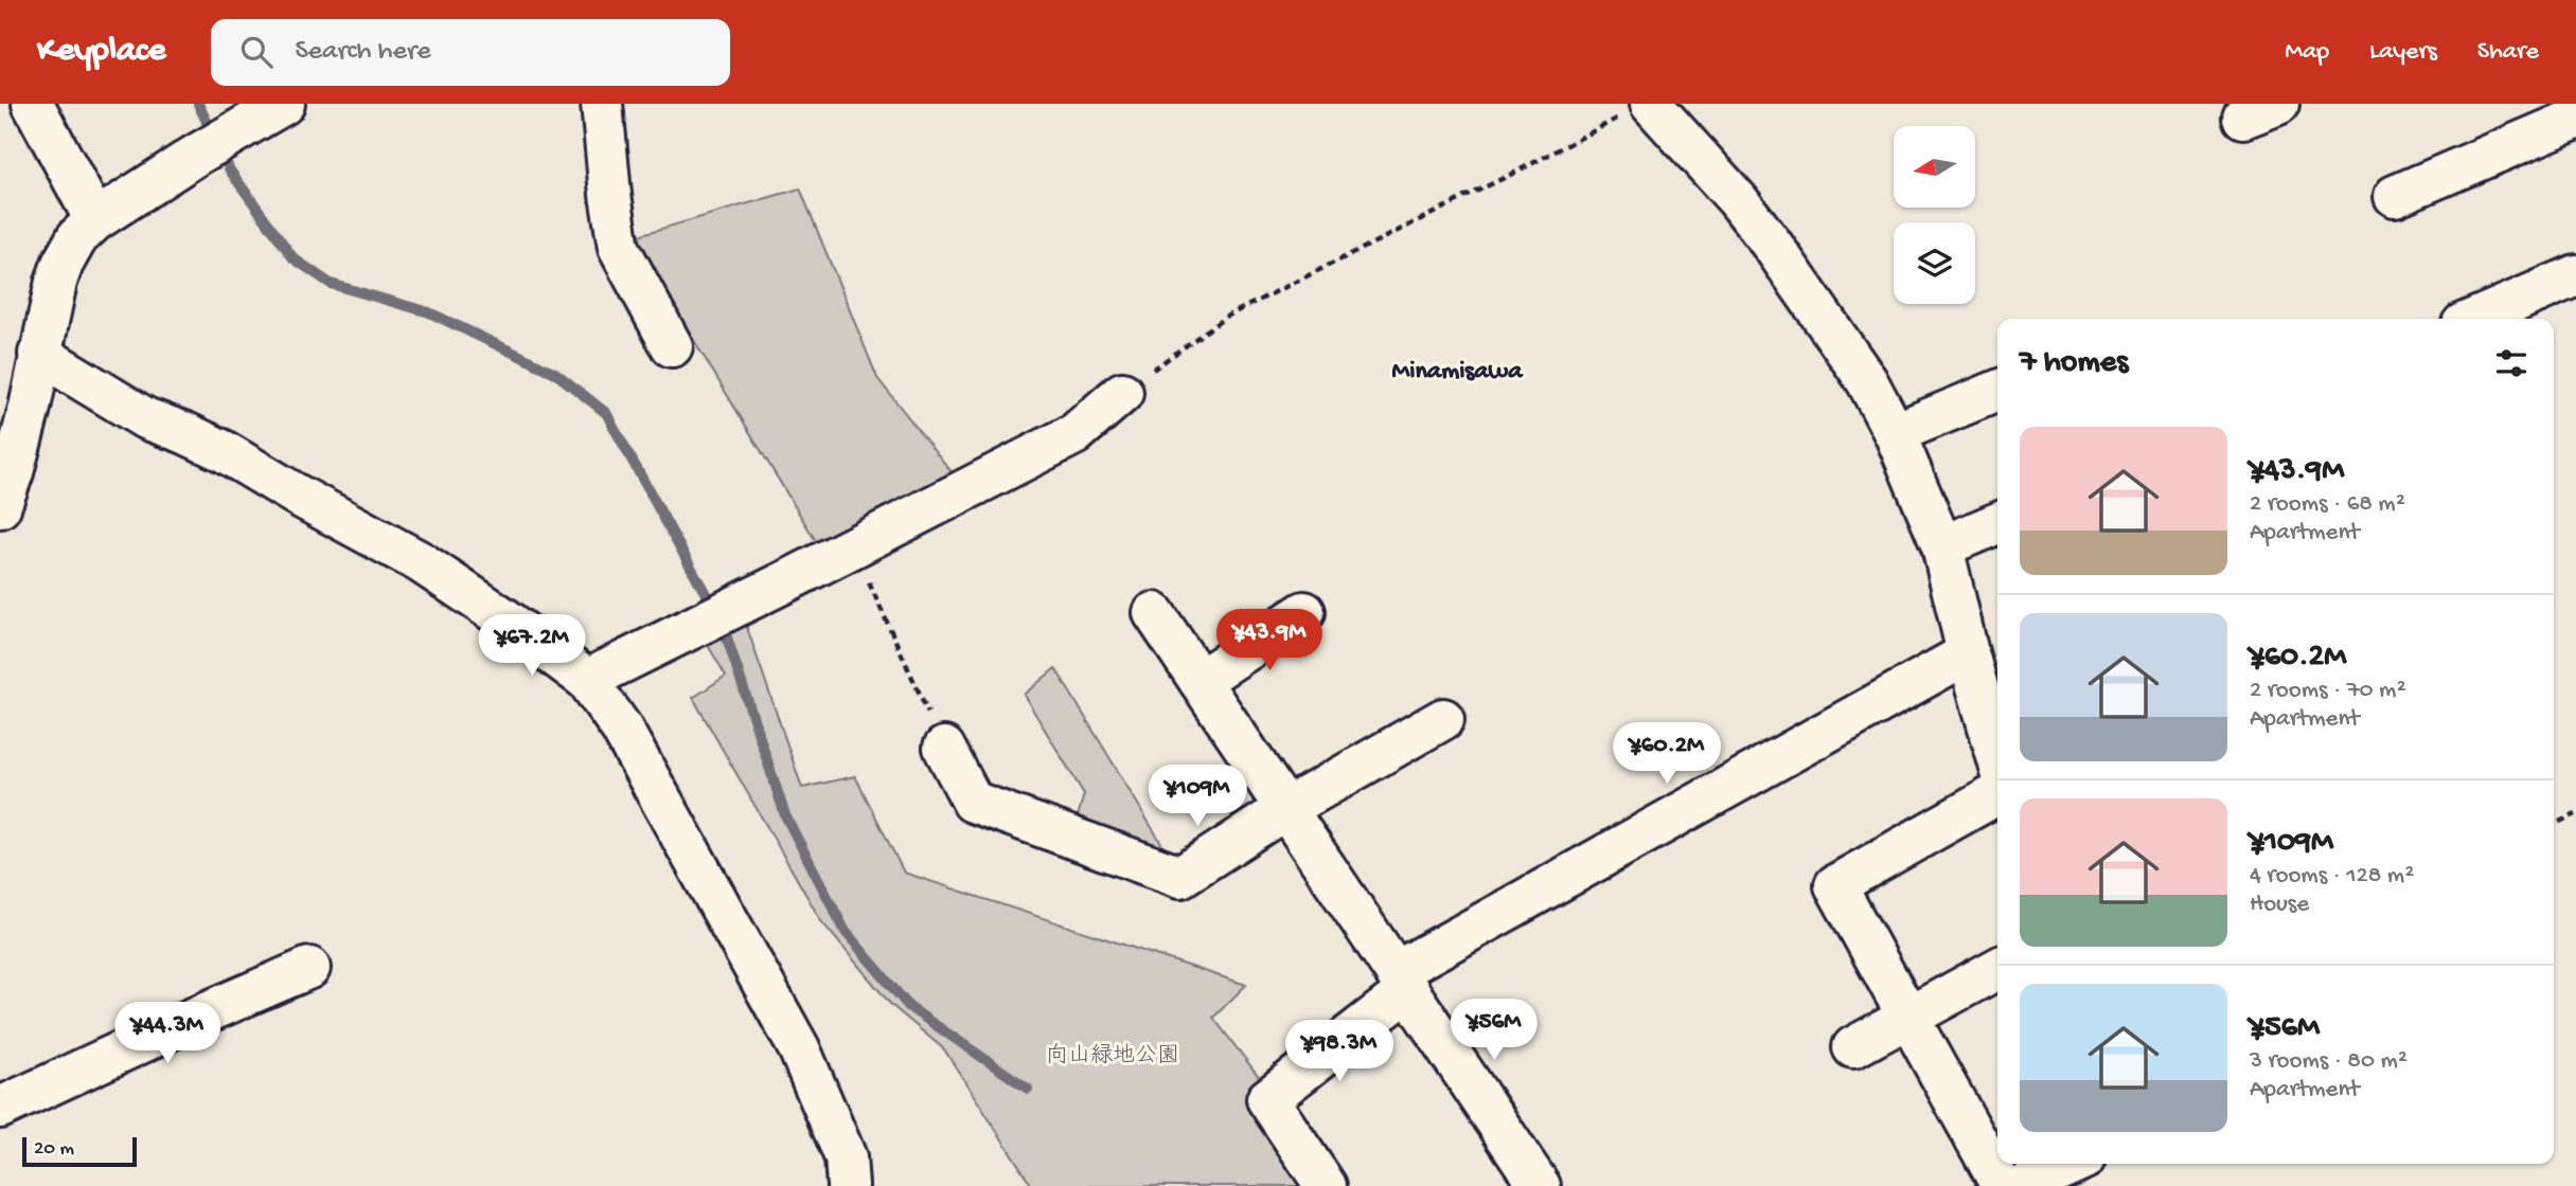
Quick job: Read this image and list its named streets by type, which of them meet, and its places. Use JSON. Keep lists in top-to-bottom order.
{
  "districts": ["Minamisawa"],
  "parks": ["向山緑地公園"],
  "scale_bar": "20 m",
  "north": "left",
  "page": {
    "header": "Keyplace",
    "search": "Search here",
    "nav": ["Map", "Layers", "Share"],
    "heading": "7 homes",
    "list": [
      {
        "name": "¥43.9M",
        "note": "2 rooms · 68 m² · Apartment"
      },
      {
        "name": "¥60.2M",
        "note": "2 rooms · 70 m² · Apartment"
      },
      {
        "name": "¥109M",
        "note": "4 rooms · 128 m² · House"
      },
      {
        "name": "¥56M",
        "note": "3 rooms · 80 m² · Apartment"
      }
    ],
    "price": [
      "¥43.9M",
      "¥67.2M",
      "¥60.2M",
      "¥109M",
      "¥56M",
      "¥44.3M",
      "¥98.3M"
    ],
    "scale": "20 m"
  }
}
